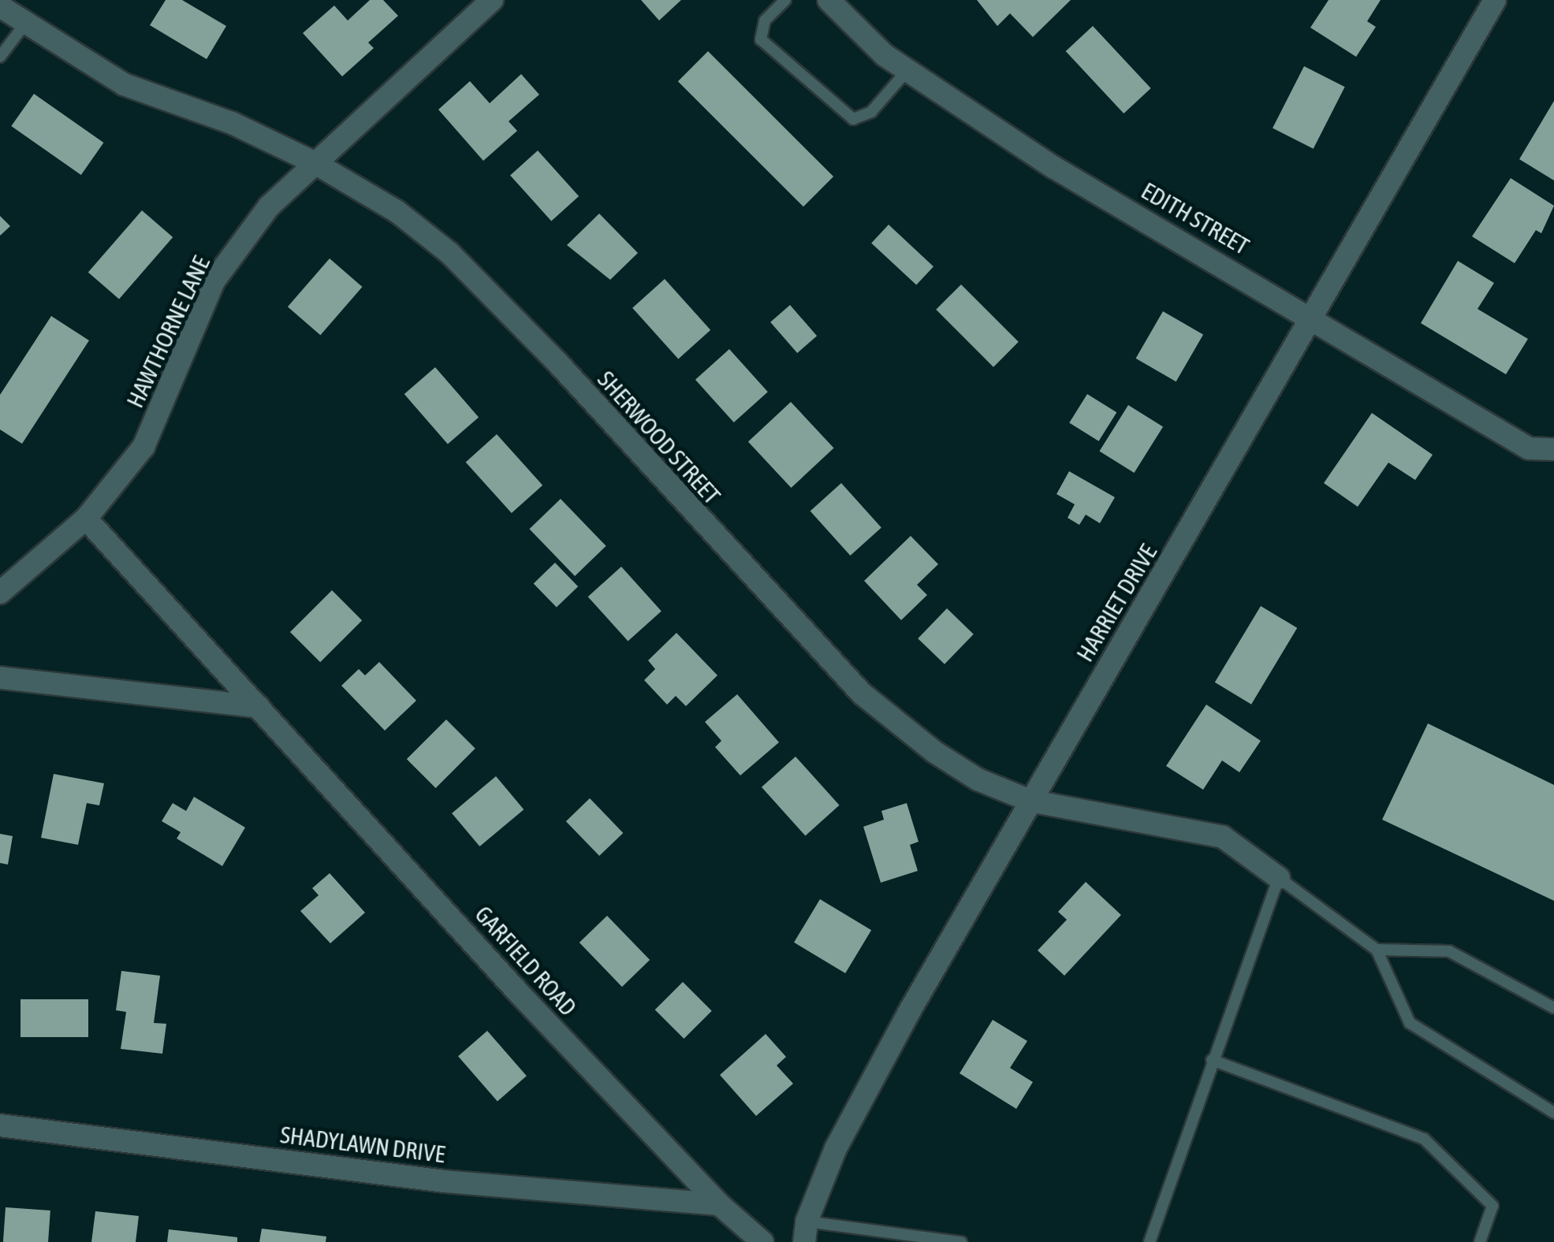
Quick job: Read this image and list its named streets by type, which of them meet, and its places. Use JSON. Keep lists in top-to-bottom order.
{
  "streets": {
    "street": [
      "EDITH STREET",
      "HAWTHORNE LANE",
      "SHERWOOD STREET",
      "HARRIET DRIVE",
      "GARFIELD ROAD",
      "SHADYLAWN DRIVE"
    ]
  },
  "crossings": [
    ["EDITH STREET", "HARRIET DRIVE"],
    ["HAWTHORNE LANE", "SHERWOOD STREET"],
    ["HAWTHORNE LANE", "GARFIELD ROAD"],
    ["SHERWOOD STREET", "HARRIET DRIVE"],
    ["GARFIELD ROAD", "SHADYLAWN DRIVE"]
  ]
}
